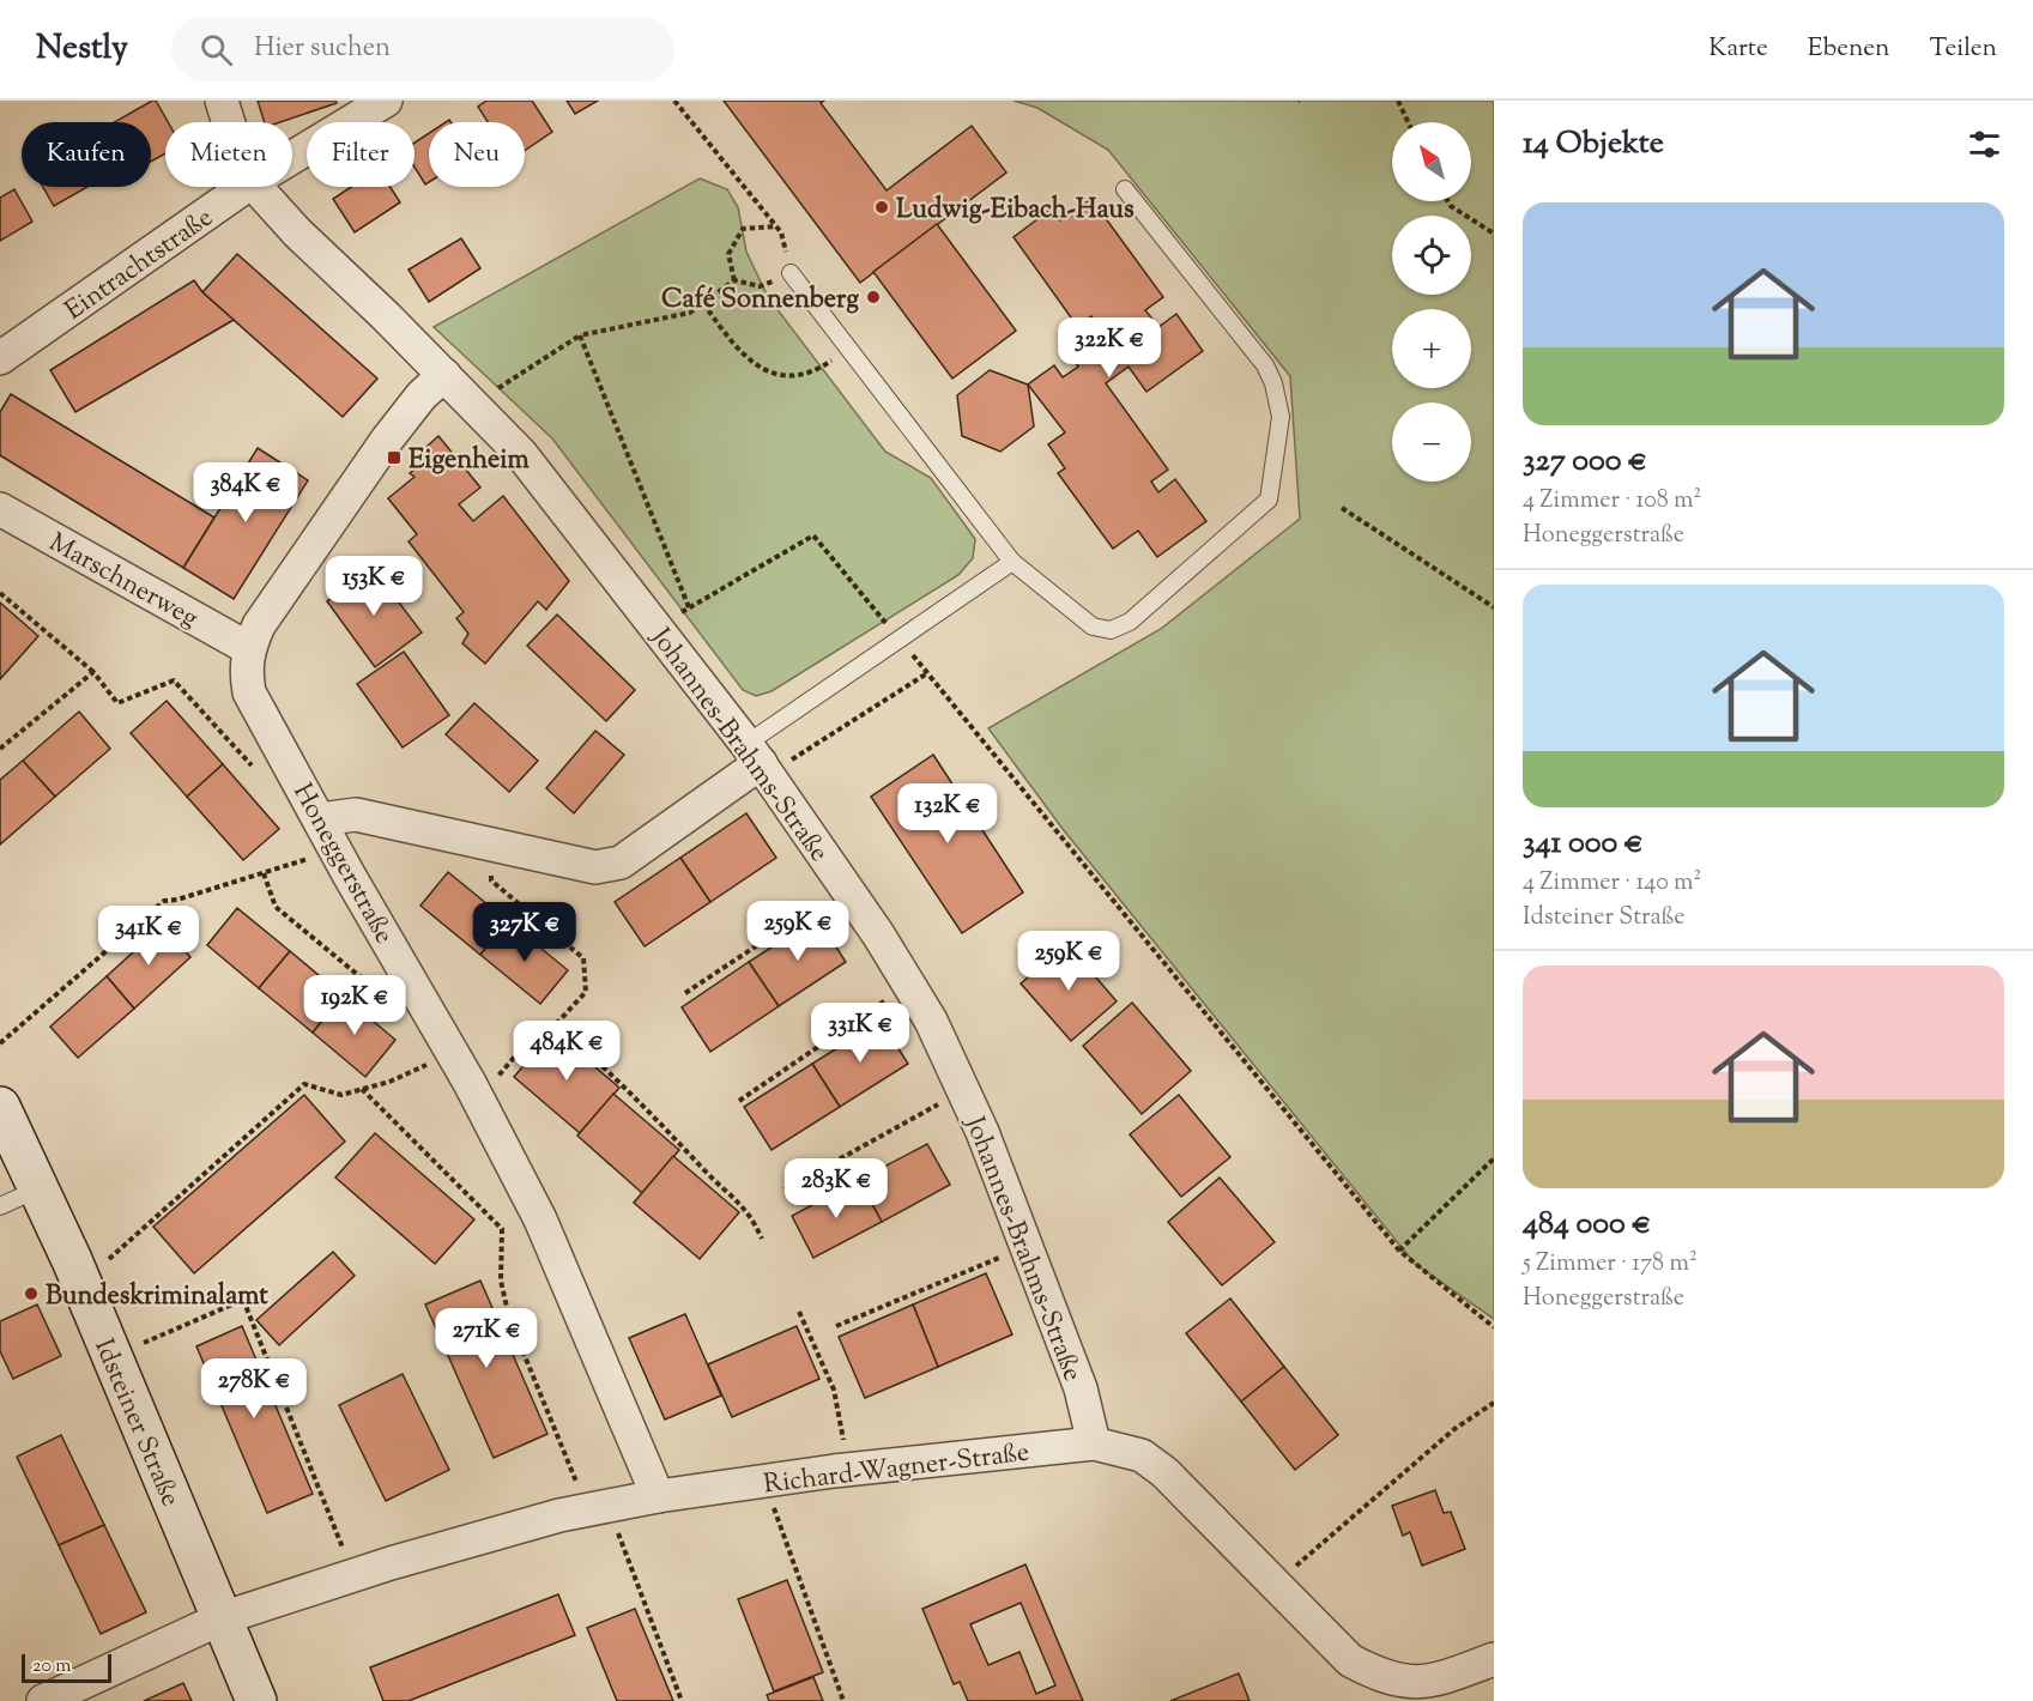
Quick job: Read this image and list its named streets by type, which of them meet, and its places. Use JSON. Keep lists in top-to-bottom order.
{
  "streets": {
    "street": [
      "Eintrachtstraße",
      "Marschnerweg",
      "Johannes-Brahms-Straße",
      "Honeggerstraße",
      "Idsteiner Straße",
      "Richard-Wagner-Straße"
    ]
  },
  "crossings": [
    ["Marschnerweg", "Honeggerstraße"],
    ["Johannes-Brahms-Straße", "Honeggerstraße"],
    ["Johannes-Brahms-Straße", "Richard-Wagner-Straße"],
    ["Honeggerstraße", "Richard-Wagner-Straße"],
    ["Idsteiner Straße", "Richard-Wagner-Straße"]
  ],
  "places": {
    "other": ["Ludwig-Eibach-Haus", "Café Sonnenberg", "Bundeskriminalamt"],
    "transit": ["Eigenheim"]
  },
  "scale_bar": "20 m",
  "north": "top left",
  "page": {
    "header": "Nestly",
    "search": "Hier suchen",
    "nav": ["Karte", "Ebenen", "Teilen"],
    "heading": "14 Objekte",
    "map_buttons": ["+", "−"],
    "chip": [
      "Kaufen",
      "Mieten",
      "Filter",
      "Neu"
    ],
    "list": [
      {
        "name": "327 000 €",
        "note": "4 Zimmer · 108 m² · Honeggerstraße"
      },
      {
        "name": "341 000 €",
        "note": "4 Zimmer · 140 m² · Idsteiner Straße"
      },
      {
        "name": "484 000 €",
        "note": "5 Zimmer · 178 m² · Honeggerstraße"
      }
    ],
    "price": [
      "322K €",
      "384K €",
      "153K €",
      "132K €",
      "259K €",
      "327K €",
      "341K €",
      "259K €",
      "192K €",
      "331K €",
      "484K €",
      "283K €",
      "271K €",
      "278K €"
    ],
    "scale": "20 m"
  }
}
